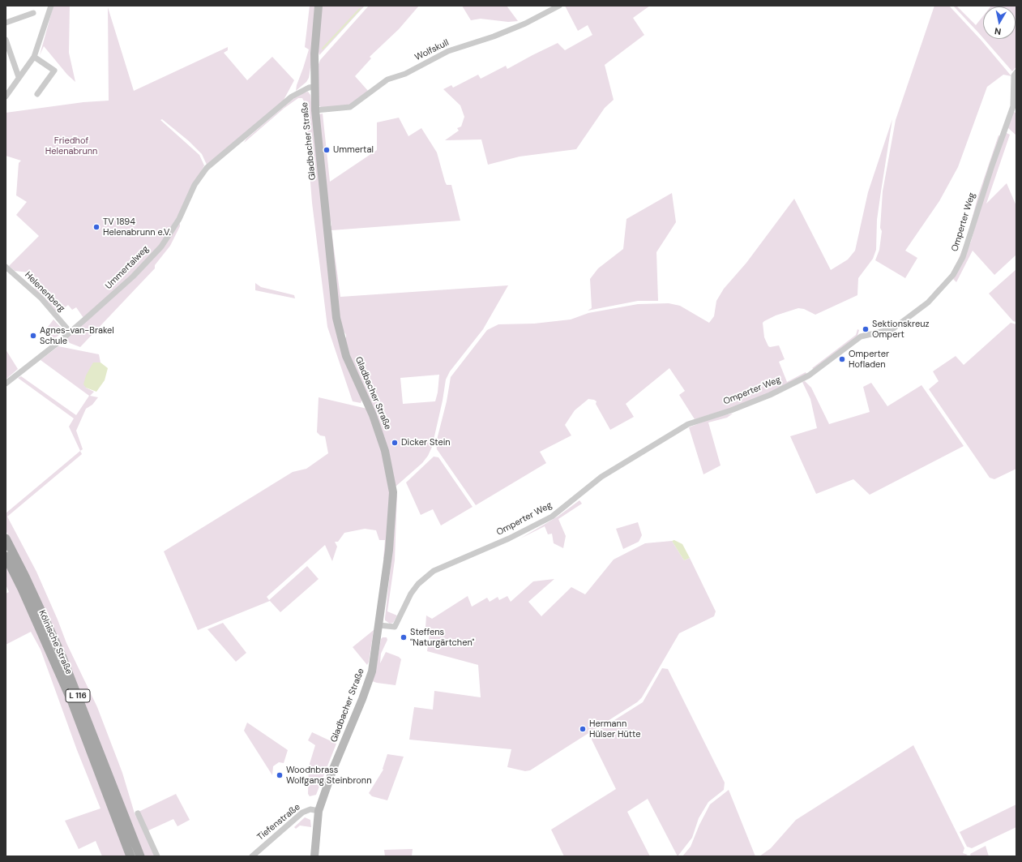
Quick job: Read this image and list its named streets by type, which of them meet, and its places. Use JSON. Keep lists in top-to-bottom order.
{
  "streets": {
    "main road": ["Gladbacher Straße", "Kölnische Straße", "L 116"],
    "street": [
      "Wolfskull",
      "Omperter Weg",
      "Ummertalweg",
      "Helenenberg",
      "Tiefenstraße"
    ]
  },
  "crossings": [
    ["Wolfskull", "Gladbacher Straße"],
    ["Gladbacher Straße", "Omperter Weg"],
    ["Gladbacher Straße", "Ummertalweg"],
    ["Gladbacher Straße", "Tiefenstraße"],
    ["Ummertalweg", "Helenenberg"]
  ],
  "parks": ["Friedhof Helenabrunn"],
  "places": [
    "Ummertal",
    "TV 1894 Helenabrunn e.V.",
    "Sektionskreuz Ompert",
    "Agnes-van-Brakel Schule",
    "Omperter Hofladen",
    "Dicker Stein",
    "Steffens \"Naturgärtchen\"",
    "Hermann Hülser Hütte",
    "Woodnbrass Wolfgang Steinbronn"
  ],
  "north": "bottom"
}
